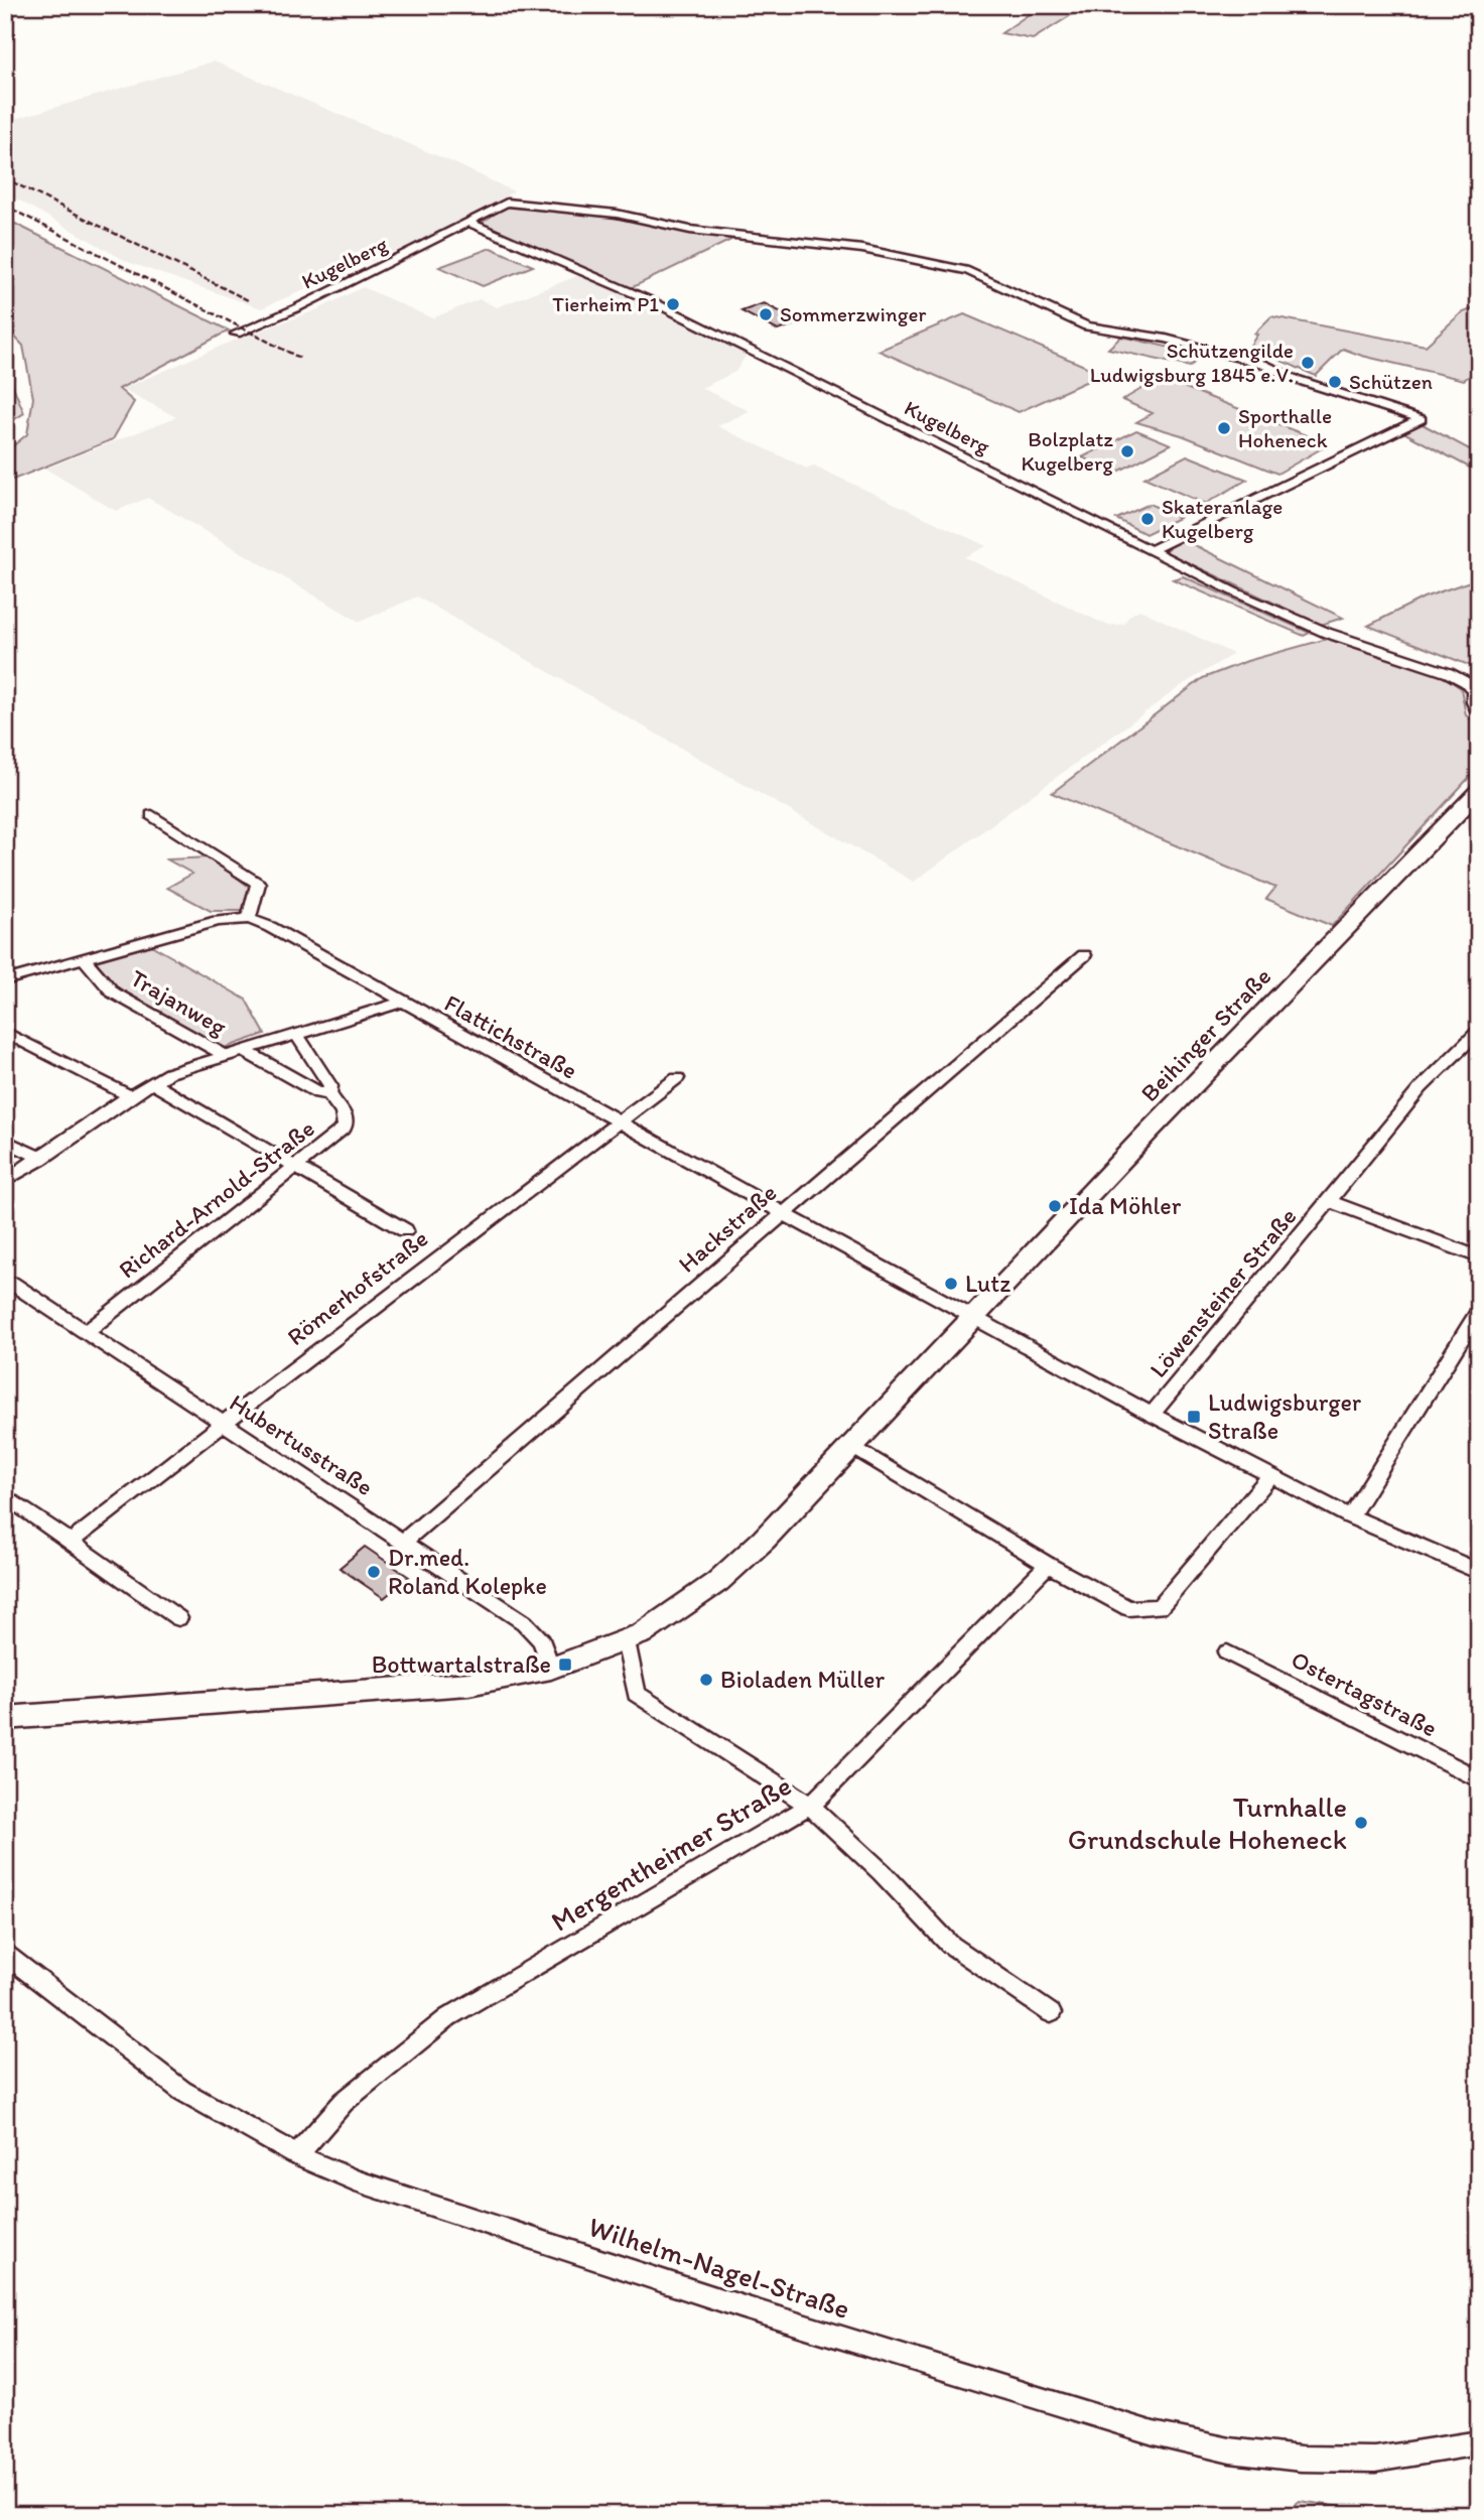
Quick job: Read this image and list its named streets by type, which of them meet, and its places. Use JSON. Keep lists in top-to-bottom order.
{
  "streets": {
    "main road": ["Beihinger Straße"],
    "street": [
      "Kugelberg",
      "Trajanweg",
      "Flattichstraße",
      "Richard-Arnold-Straße",
      "Hackstraße",
      "Römerhofstraße",
      "Löwensteiner Straße",
      "Hubertusstraße",
      "Ostertagstraße",
      "Mergentheimer Straße",
      "Wilhelm-Nagel-Straße"
    ]
  },
  "crossings": [
    ["Trajanweg", "Flattichstraße"],
    ["Beihinger Straße", "Flattichstraße"],
    ["Flattichstraße", "Hackstraße"],
    ["Flattichstraße", "Römerhofstraße"],
    ["Richard-Arnold-Straße", "Hubertusstraße"],
    ["Hackstraße", "Hubertusstraße"],
    ["Römerhofstraße", "Hubertusstraße"],
    ["Mergentheimer Straße", "Wilhelm-Nagel-Straße"]
  ],
  "places": {
    "other": [
      "Tierheim P1",
      "Sommerzwinger",
      "Schützengilde Ludwigsburg 1845 e.V.",
      "Schützen",
      "Sporthalle Hoheneck",
      "Bolzplatz Kugelberg",
      "Skateranlage Kugelberg",
      "Ida Möhler",
      "Lutz",
      "Dr.med. Roland Kolepke",
      "Bioladen Müller",
      "Turnhalle Grundschule Hoheneck"
    ],
    "transit": ["Ludwigsburger Straße", "Bottwartalstraße"]
  }
}
